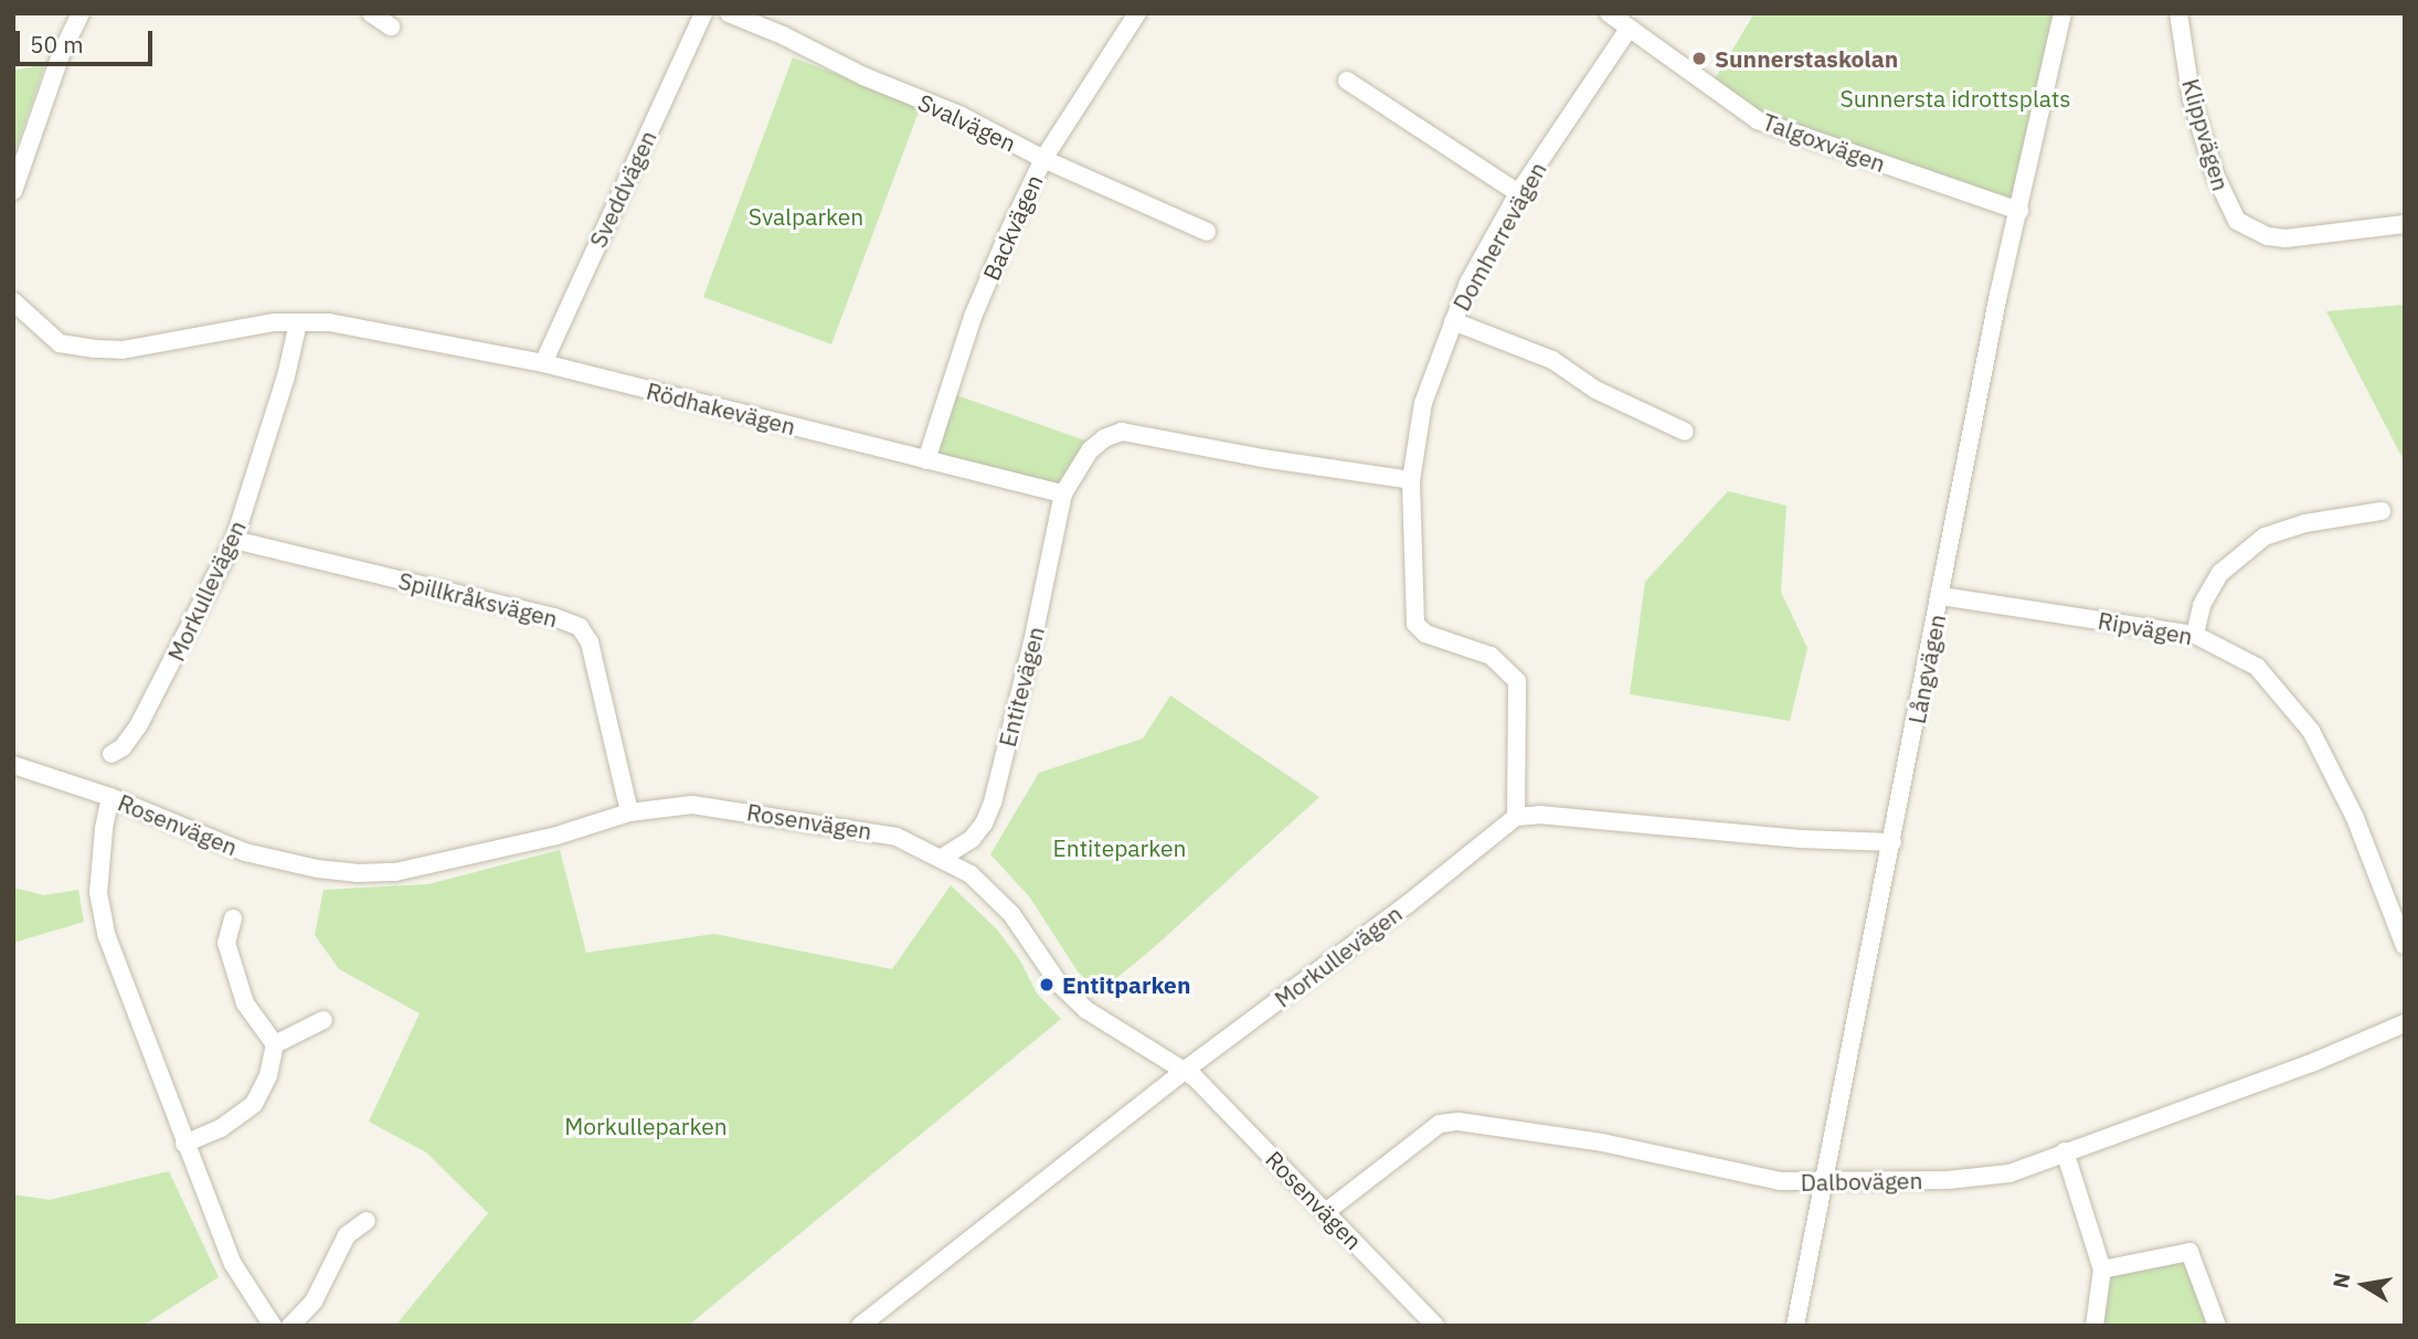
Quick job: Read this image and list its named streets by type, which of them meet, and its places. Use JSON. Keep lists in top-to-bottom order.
{
  "streets": {
    "street": [
      "Svalvägen",
      "Klippvägen",
      "Talgoxvägen",
      "Sveddvägen",
      "Backvägen",
      "Domherrevägen",
      "Rödhakevägen",
      "Morkullevägen",
      "Spillkråksvägen",
      "Ripvägen",
      "Långvägen",
      "Entitevägen",
      "Rosenvägen",
      "Dalbovägen"
    ]
  },
  "crossings": [
    ["Svalvägen", "Backvägen"],
    ["Talgoxvägen", "Domherrevägen"],
    ["Talgoxvägen", "Långvägen"],
    ["Sveddvägen", "Rödhakevägen"],
    ["Backvägen", "Rödhakevägen"],
    ["Domherrevägen", "Morkullevägen"],
    ["Rödhakevägen", "Morkullevägen"],
    ["Rödhakevägen", "Entitevägen"],
    ["Morkullevägen", "Spillkråksvägen"],
    ["Morkullevägen", "Rosenvägen"],
    ["Spillkråksvägen", "Rosenvägen"],
    ["Ripvägen", "Långvägen"],
    ["Långvägen", "Dalbovägen"],
    ["Entitevägen", "Rosenvägen"],
    ["Rosenvägen", "Dalbovägen"]
  ],
  "parks": [
    "Sunnersta idrottsplats",
    "Svalparken",
    "Entiteparken",
    "Morkulleparken"
  ],
  "places": ["Sunnerstaskolan", "Entitparken"],
  "scale_bar": "50 m",
  "north": "left"
}
